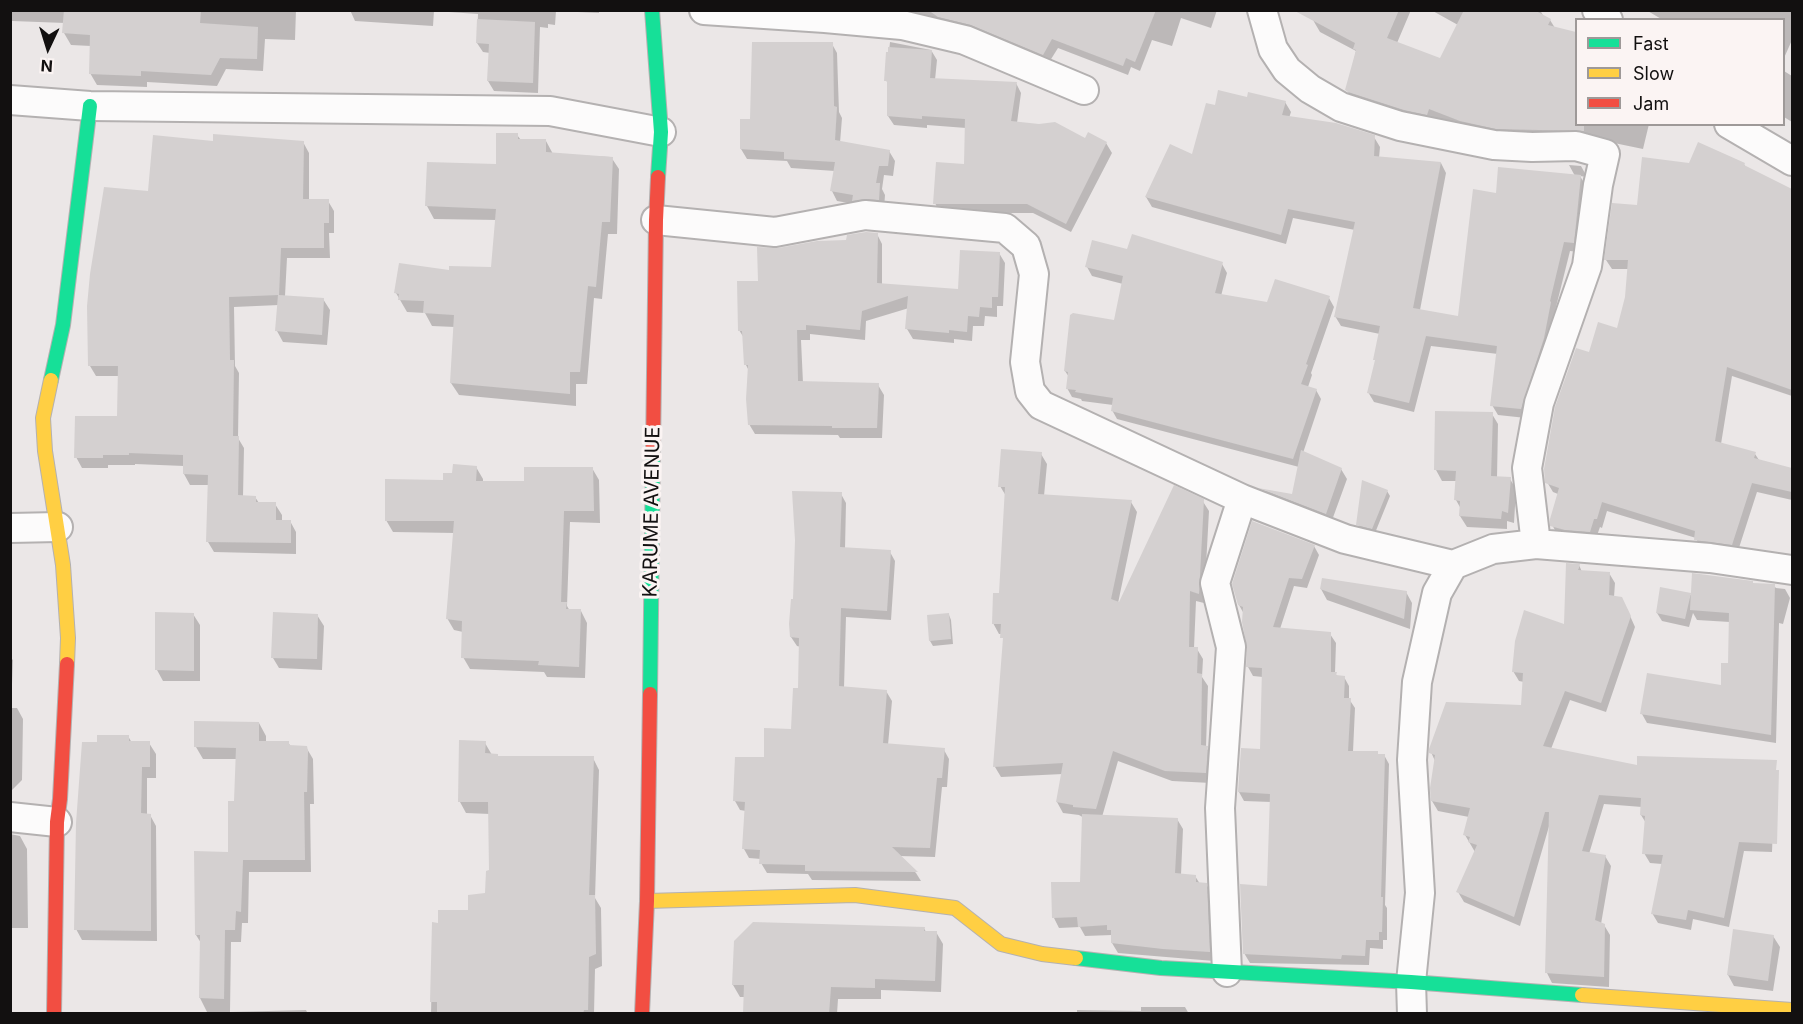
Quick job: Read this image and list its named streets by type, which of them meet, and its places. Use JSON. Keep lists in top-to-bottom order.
{
  "streets": {
    "street": ["KARUME AVENUE"]
  },
  "legend": ["Fast", "Slow", "Jam"],
  "north": "bottom"
}
